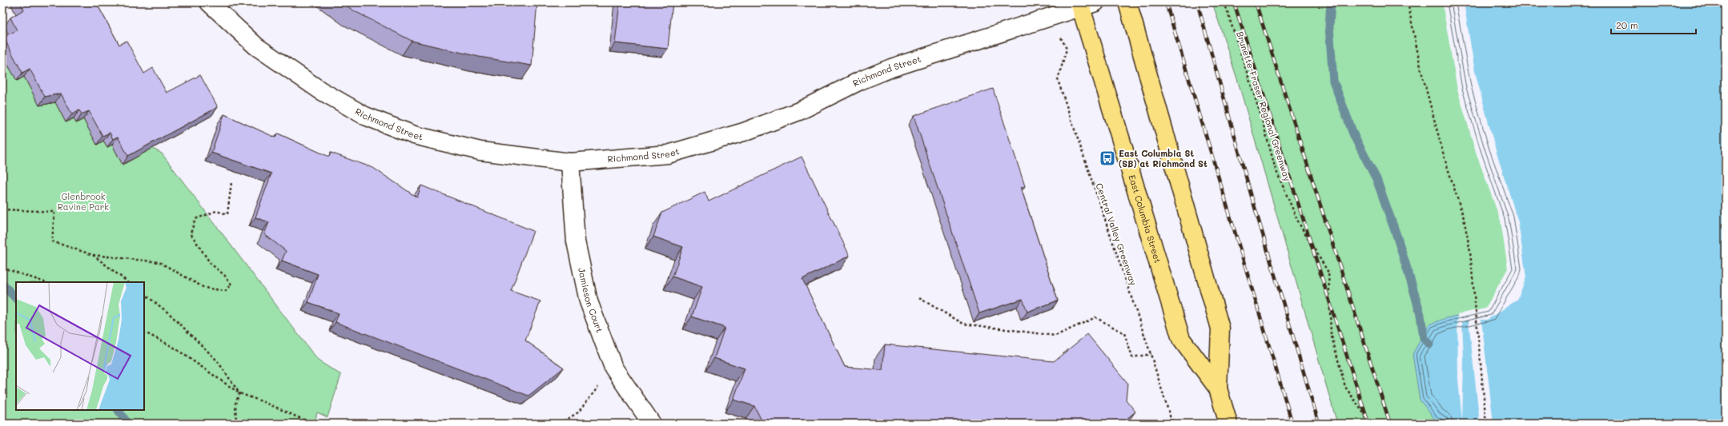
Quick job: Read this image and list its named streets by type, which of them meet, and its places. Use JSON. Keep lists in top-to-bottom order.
{
  "streets": {
    "main road": ["East Columbia Street"],
    "street": ["Richmond Street", "Jamieson Court"],
    "path": ["Brunette-Fraser Regional Greenway", "Central Valley Greenway"]
  },
  "crossings": [
    ["Richmond Street", "East Columbia Street"],
    ["Richmond Street", "Jamieson Court"]
  ],
  "parks": ["Glenbrook Ravine Park"],
  "places": {
    "bus stop": ["East Columbia St (SB) at Richmond St"]
  },
  "scale_bar": "20 m"
}
